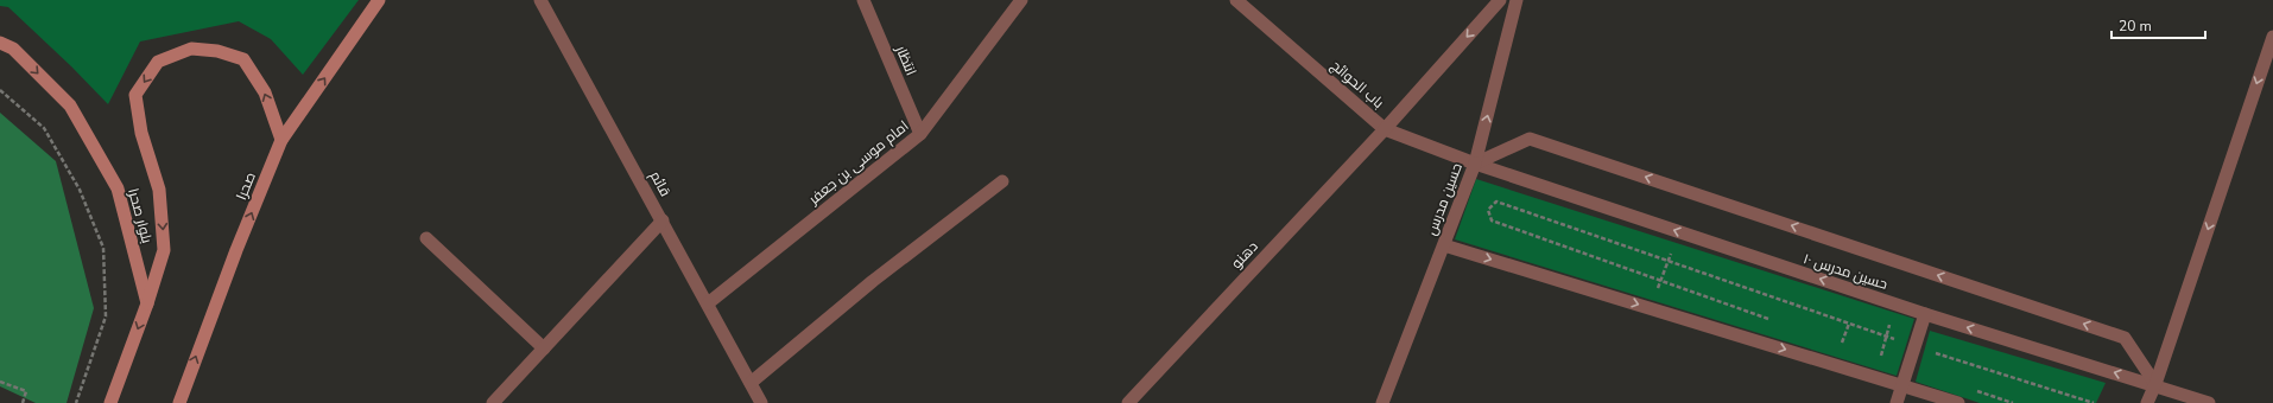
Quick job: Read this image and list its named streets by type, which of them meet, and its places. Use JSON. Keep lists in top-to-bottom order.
{
  "streets": {
    "main road": ["صحرا", "بلوار صحرا"],
    "street": [
      "انتظار",
      "باب الحوائج",
      "امام موسی بن جعفر",
      "قائم",
      "حسین مدرس",
      "دهنو",
      "حسین مدرس ۱۰"
    ]
  },
  "crossings": [
    ["انتظار", "امام موسی بن جعفر"],
    ["باب الحوائج", "حسین مدرس"],
    ["باب الحوائج", "دهنو"],
    ["باب الحوائج", "حسین مدرس ۱۰"],
    ["امام موسی بن جعفر", "قائم"],
    ["حسین مدرس", "حسین مدرس ۱۰"]
  ],
  "one_way": ["صحرا", "حسین مدرس", "بلوار صحرا"],
  "scale_bar": "20 m"
}
